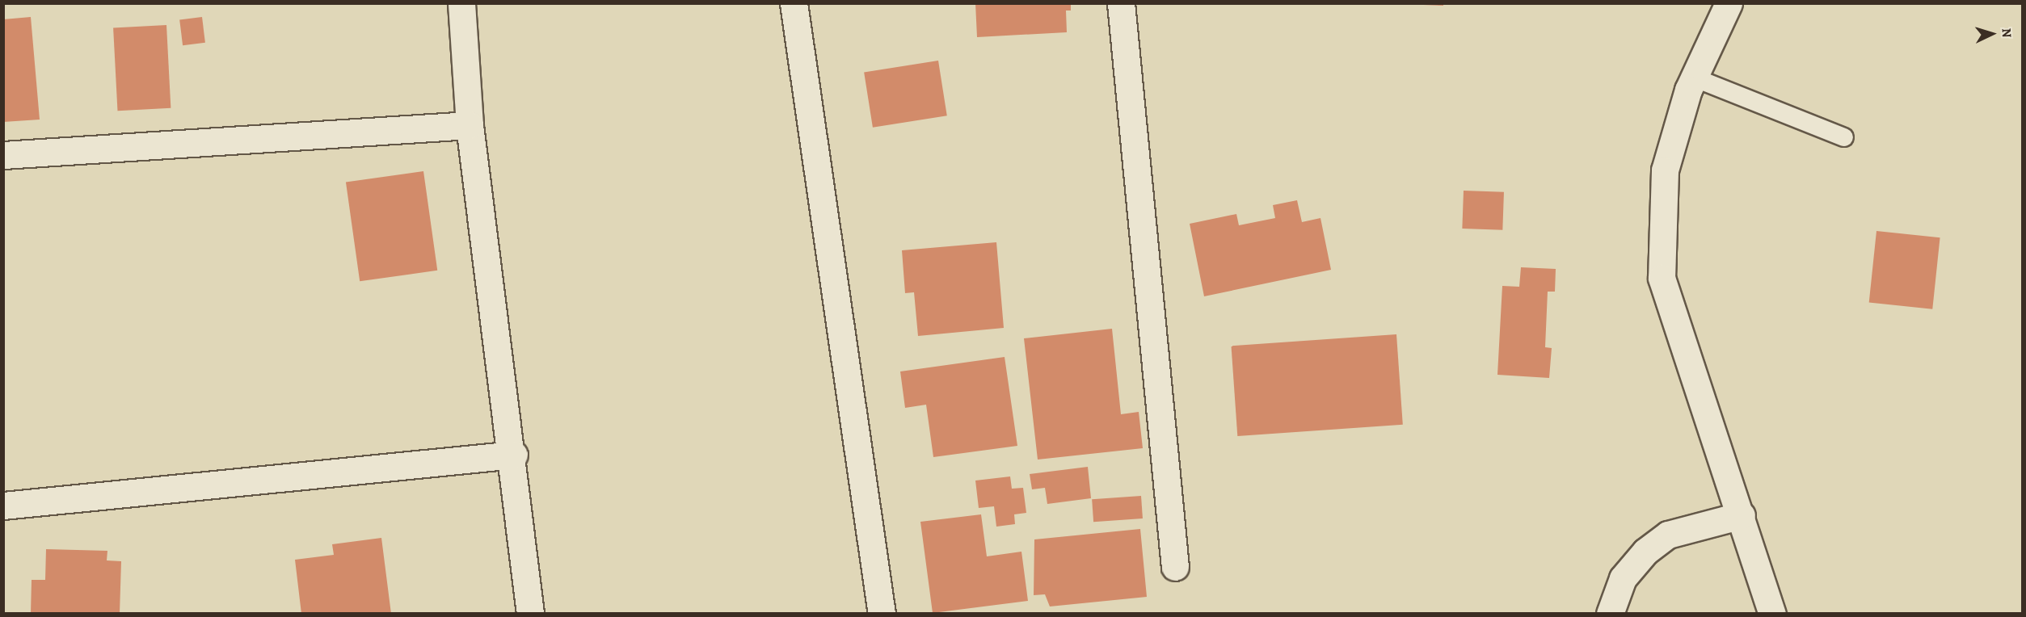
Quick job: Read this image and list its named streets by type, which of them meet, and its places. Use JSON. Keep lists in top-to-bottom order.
{
  "north": "right"
}
